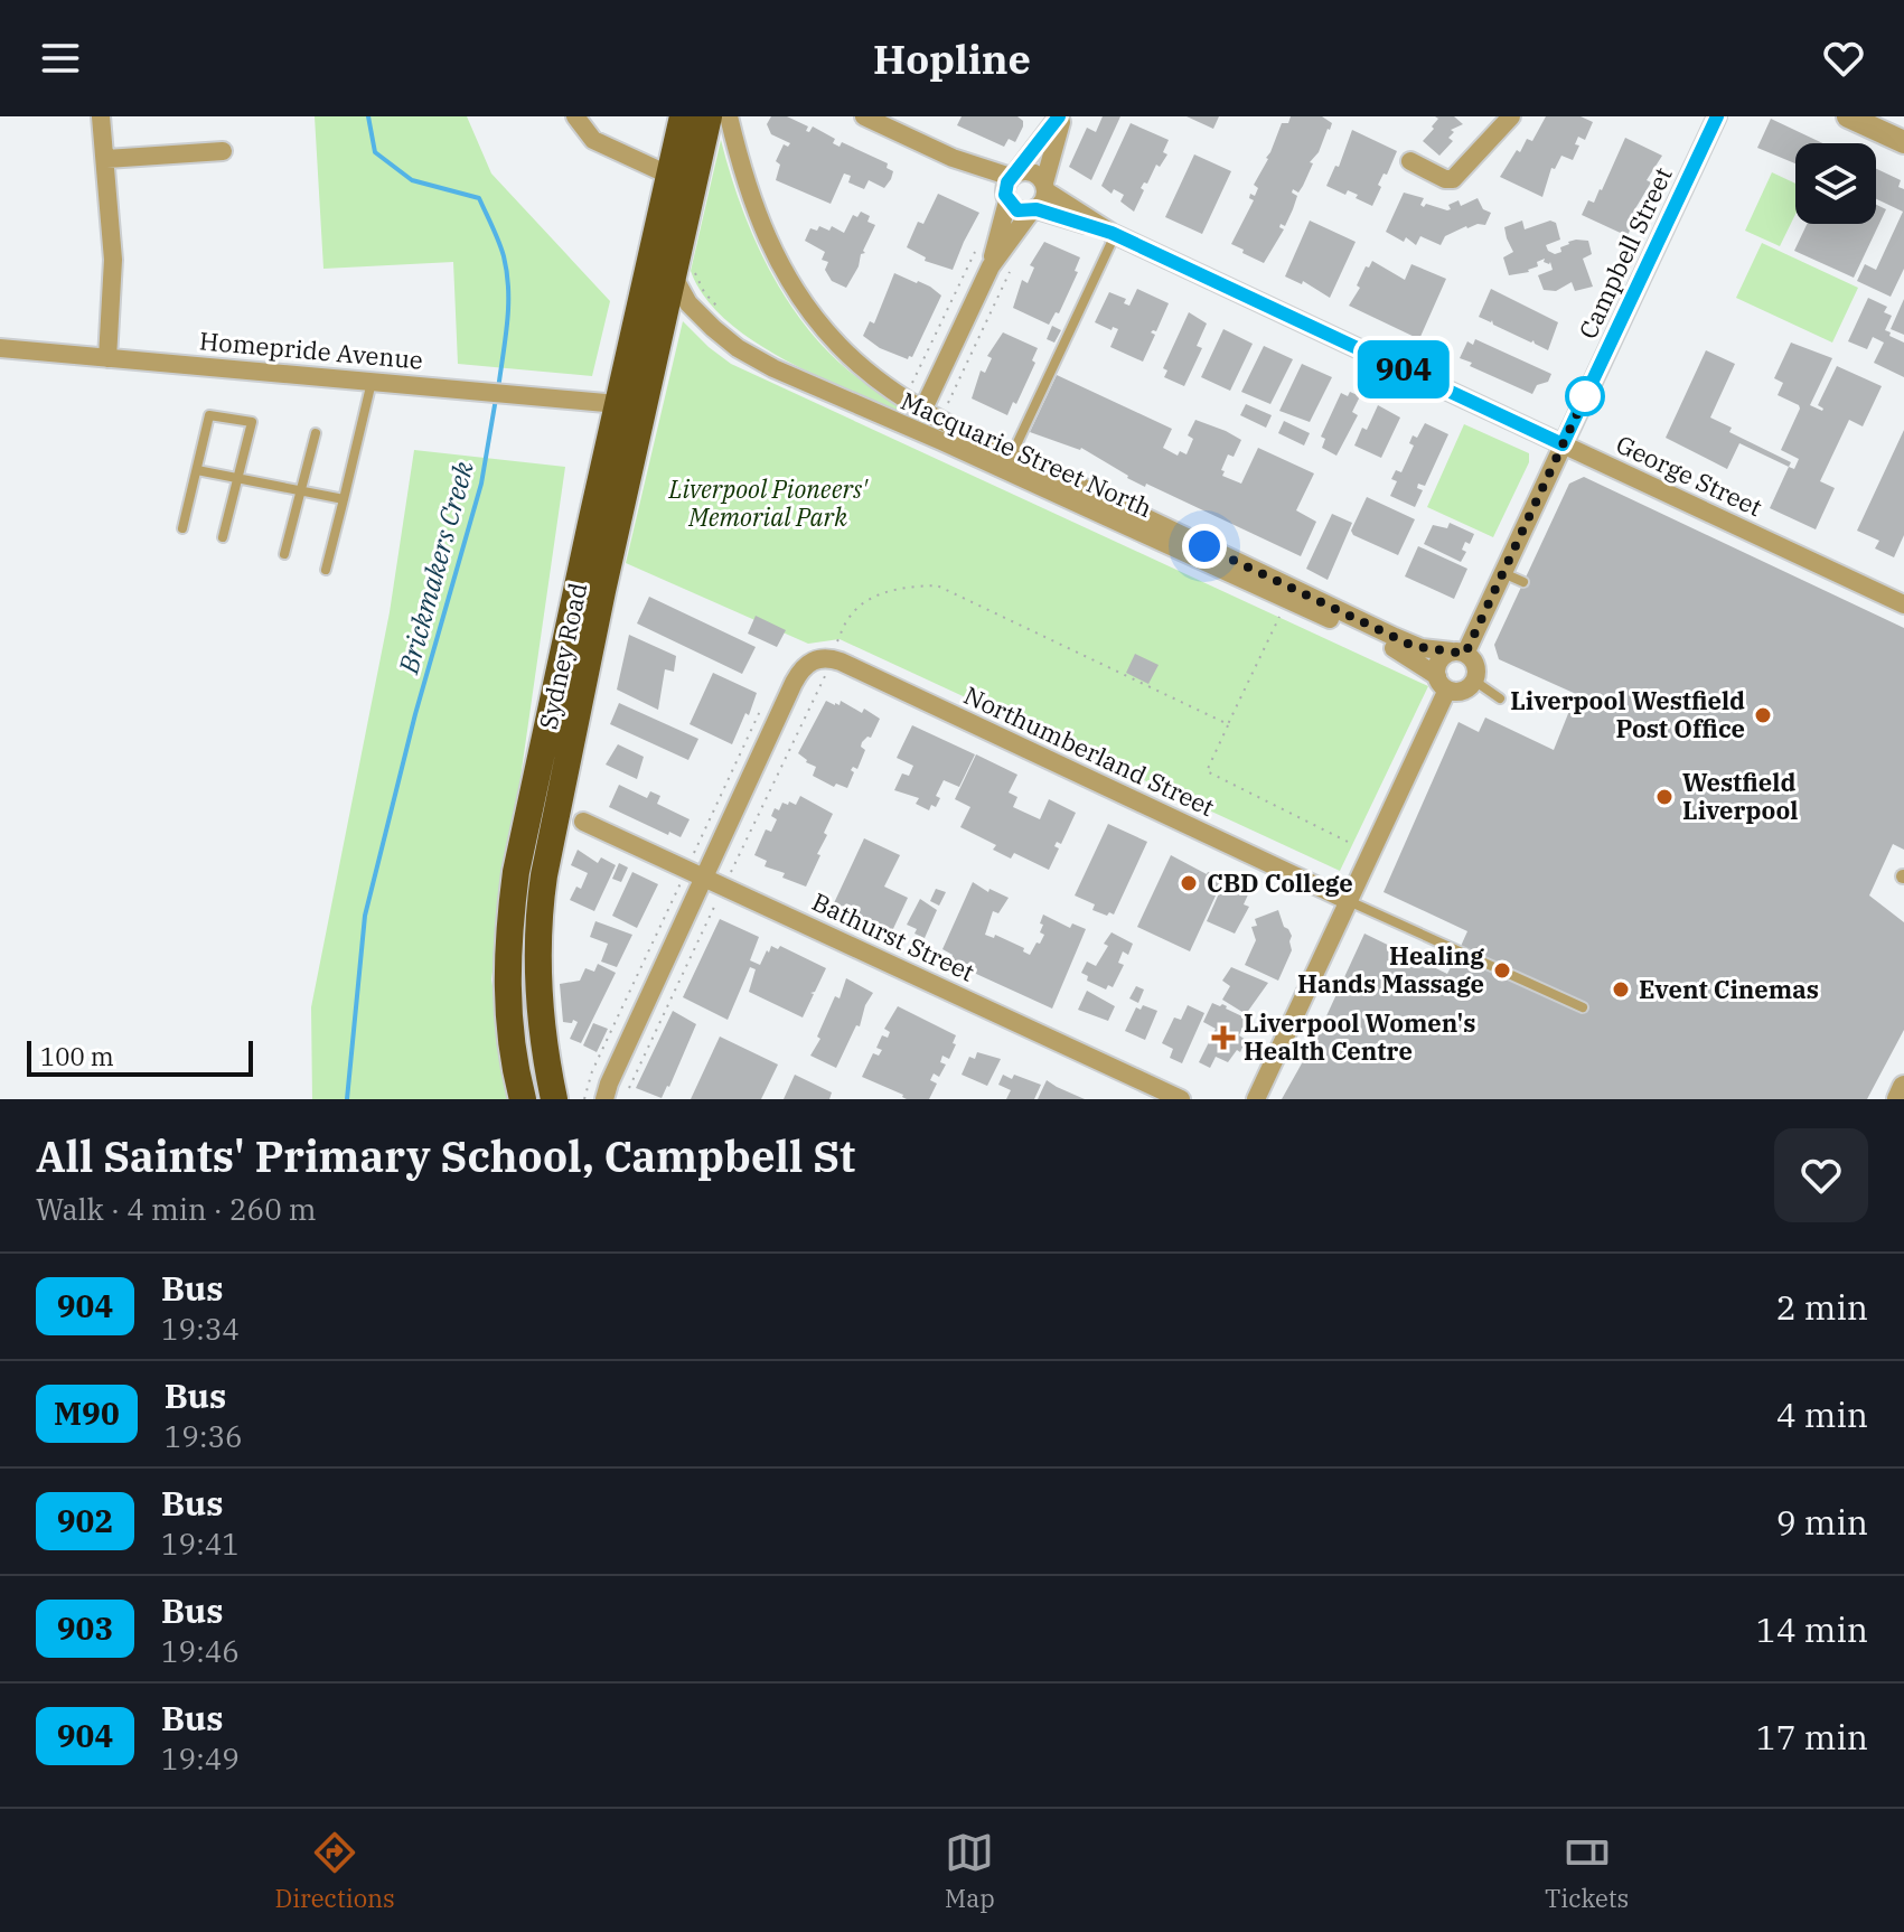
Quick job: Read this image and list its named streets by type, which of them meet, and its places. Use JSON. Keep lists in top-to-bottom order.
{
  "streets": {
    "highway": ["Sydney Road"],
    "street": [
      "Campbell Street",
      "Homepride Avenue",
      "Macquarie Street North",
      "George Street",
      "Northumberland Street",
      "Bathurst Street"
    ]
  },
  "crossings": [
    ["Campbell Street", "Macquarie Street North"],
    ["Campbell Street", "George Street"],
    ["Campbell Street", "Northumberland Street"],
    ["Homepride Avenue", "Sydney Road"],
    ["Macquarie Street North", "Sydney Road"],
    ["Northumberland Street", "Bathurst Street"]
  ],
  "water": ["Brickmakers Creek"],
  "parks": ["Liverpool Pioneers' Memorial Park"],
  "places": {
    "other": [
      "Liverpool Westfield Post Office",
      "Westfield Liverpool",
      "CBD College",
      "Healing Hands Massage",
      "Event Cinemas"
    ],
    "health": ["Liverpool Women's Health Centre"]
  },
  "lines": ["bus line 904"],
  "scale_bar": "100 m",
  "page": {
    "header": "Hopline",
    "on_map": "904",
    "scale": "100 m",
    "heading": ["All Saints' Primary School, Campbell St", "Walk · 4 min · 260 m"],
    "list": [
      {
        "mark": "904",
        "name": "Bus",
        "note": "19:34",
        "value": "2 min"
      },
      {
        "mark": "M90",
        "name": "Bus",
        "note": "19:36",
        "value": "4 min"
      },
      {
        "mark": "902",
        "name": "Bus",
        "note": "19:41",
        "value": "9 min"
      },
      {
        "mark": "903",
        "name": "Bus",
        "note": "19:46",
        "value": "14 min"
      },
      {
        "mark": "904",
        "name": "Bus",
        "note": "19:49",
        "value": "17 min"
      }
    ],
    "tabs": ["Directions", "Map", "Tickets"]
  }
}
